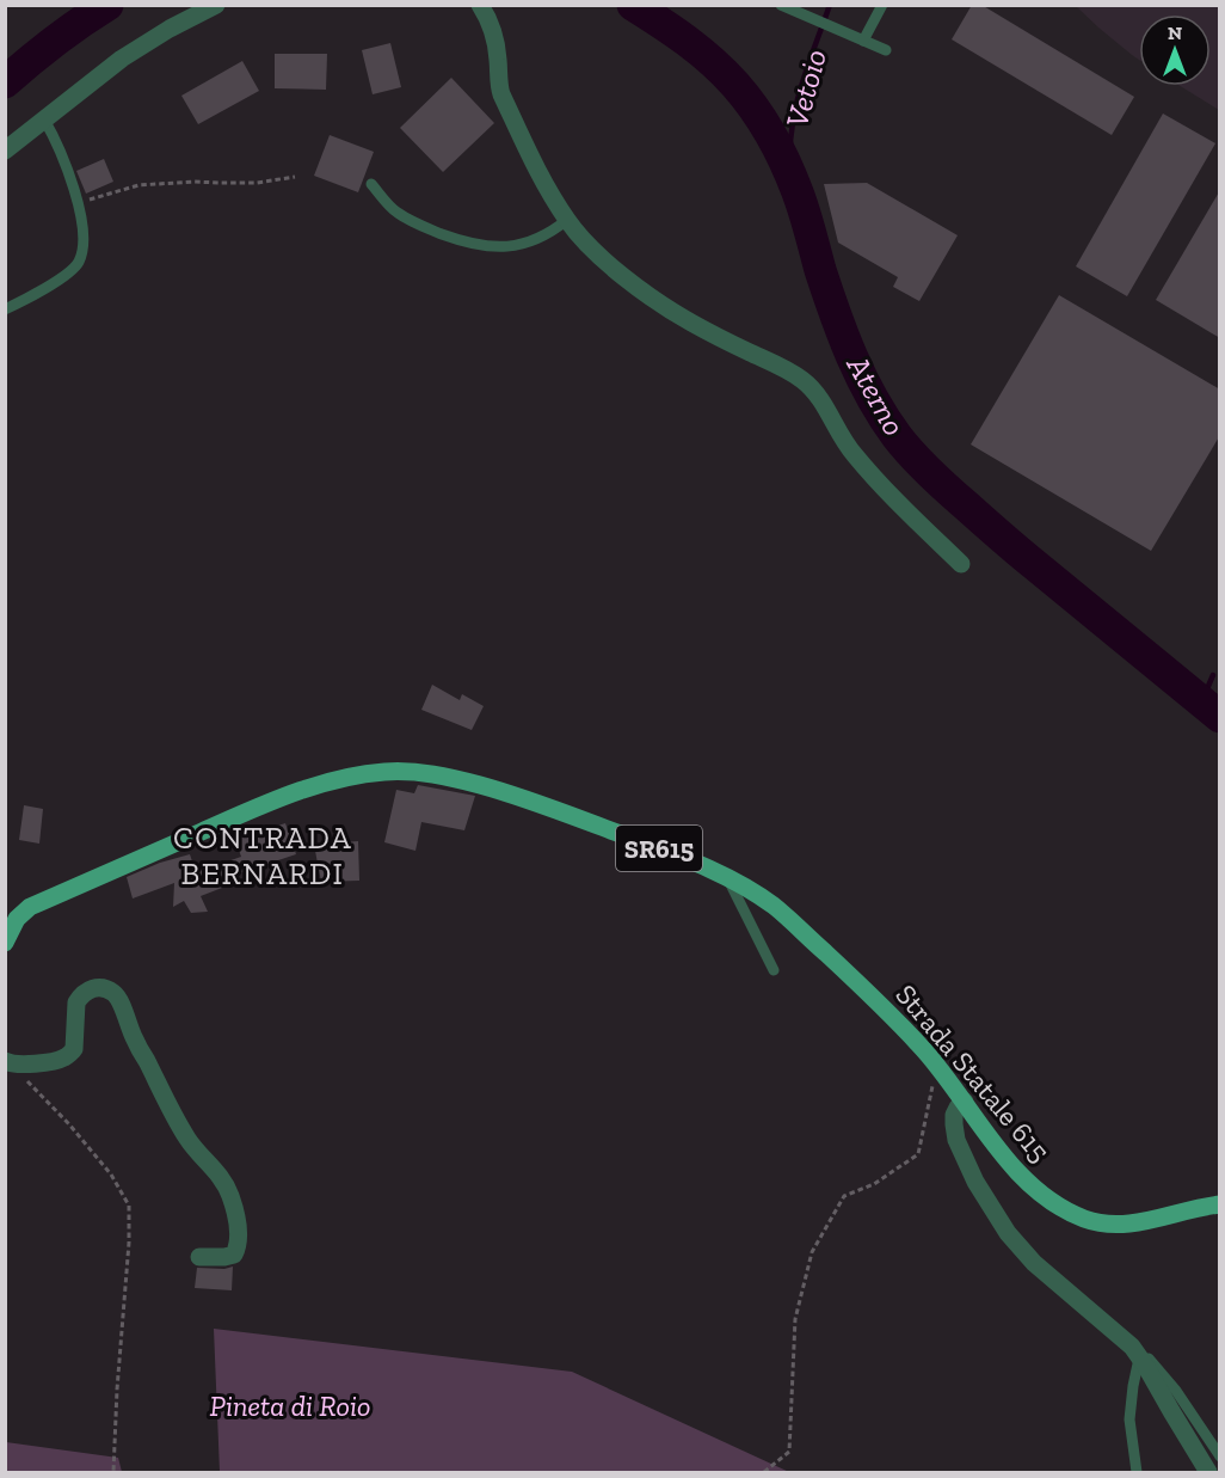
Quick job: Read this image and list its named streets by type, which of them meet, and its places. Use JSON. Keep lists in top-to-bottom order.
{
  "streets": {
    "main road": ["SR615", "Strada Statale 615"]
  },
  "districts": ["CONTRADA BERNARDI"],
  "water": ["Vetoio", "Aterno"],
  "parks": ["Pineta di Roio"],
  "north": "top"
}
